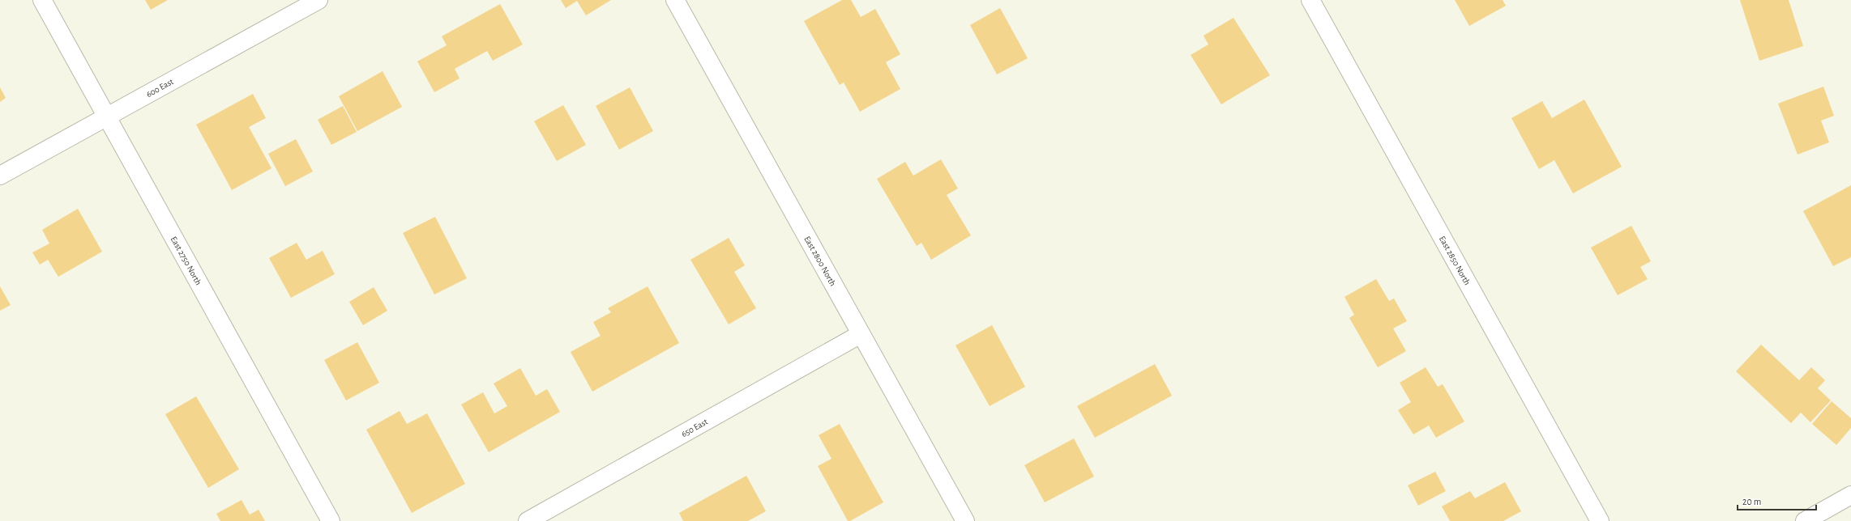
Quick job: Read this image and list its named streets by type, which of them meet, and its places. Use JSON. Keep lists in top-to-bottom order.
{
  "streets": {
    "street": [
      "600 East",
      "East 2750 North",
      "East 2800 North",
      "East 2850 North",
      "650 East"
    ]
  },
  "crossings": [
    ["600 East", "East 2750 North"],
    ["East 2800 North", "650 East"]
  ],
  "scale_bar": "20 m"
}
